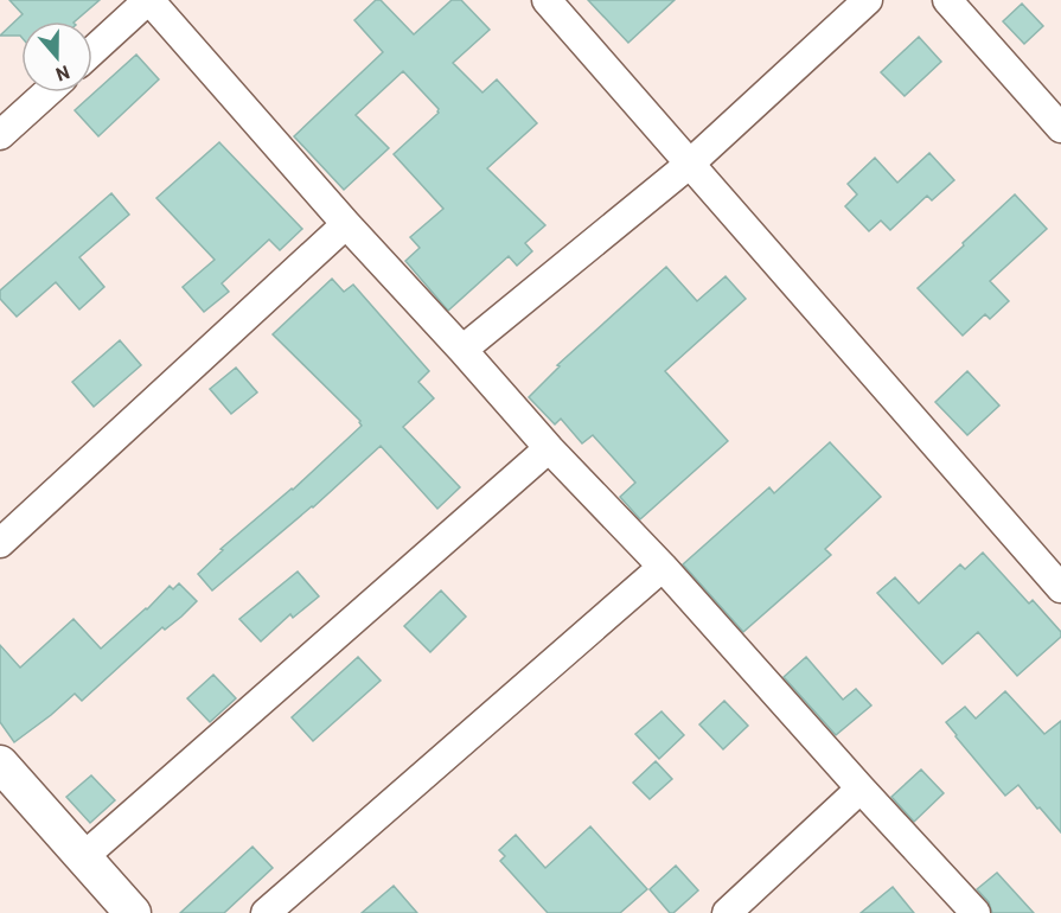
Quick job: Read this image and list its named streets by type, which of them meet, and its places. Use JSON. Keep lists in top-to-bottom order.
{
  "north": "bottom"
}
